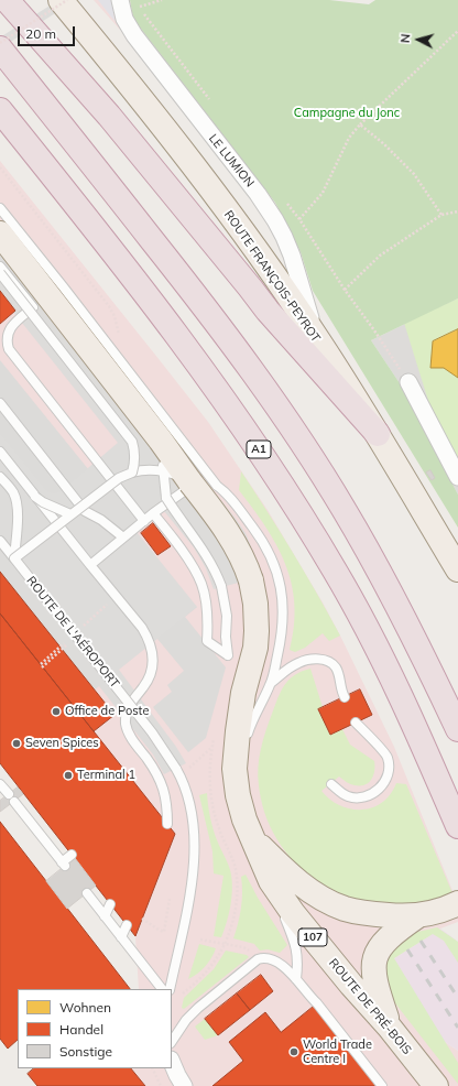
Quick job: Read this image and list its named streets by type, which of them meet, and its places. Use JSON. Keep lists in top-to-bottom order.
{
  "streets": {
    "highway": ["A1"],
    "main road": ["ROUTE FRANÇOIS-PEYROT", "107", "ROUTE DE PRÉ-BOIS"],
    "street": ["LE LUMION"],
    "lane": ["ROUTE DE L'AÉROPORT"]
  },
  "crossings": [
    ["LE LUMION", "ROUTE FRANÇOIS-PEYROT"]
  ],
  "parks": ["Campagne du Jonc"],
  "places": [
    "Office de Poste",
    "Seven Spices",
    "Terminal 1",
    "World Trade Centre I"
  ],
  "legend": ["Wohnen", "Handel", "Sonstige"],
  "scale_bar": "20 m",
  "north": "left"
}
